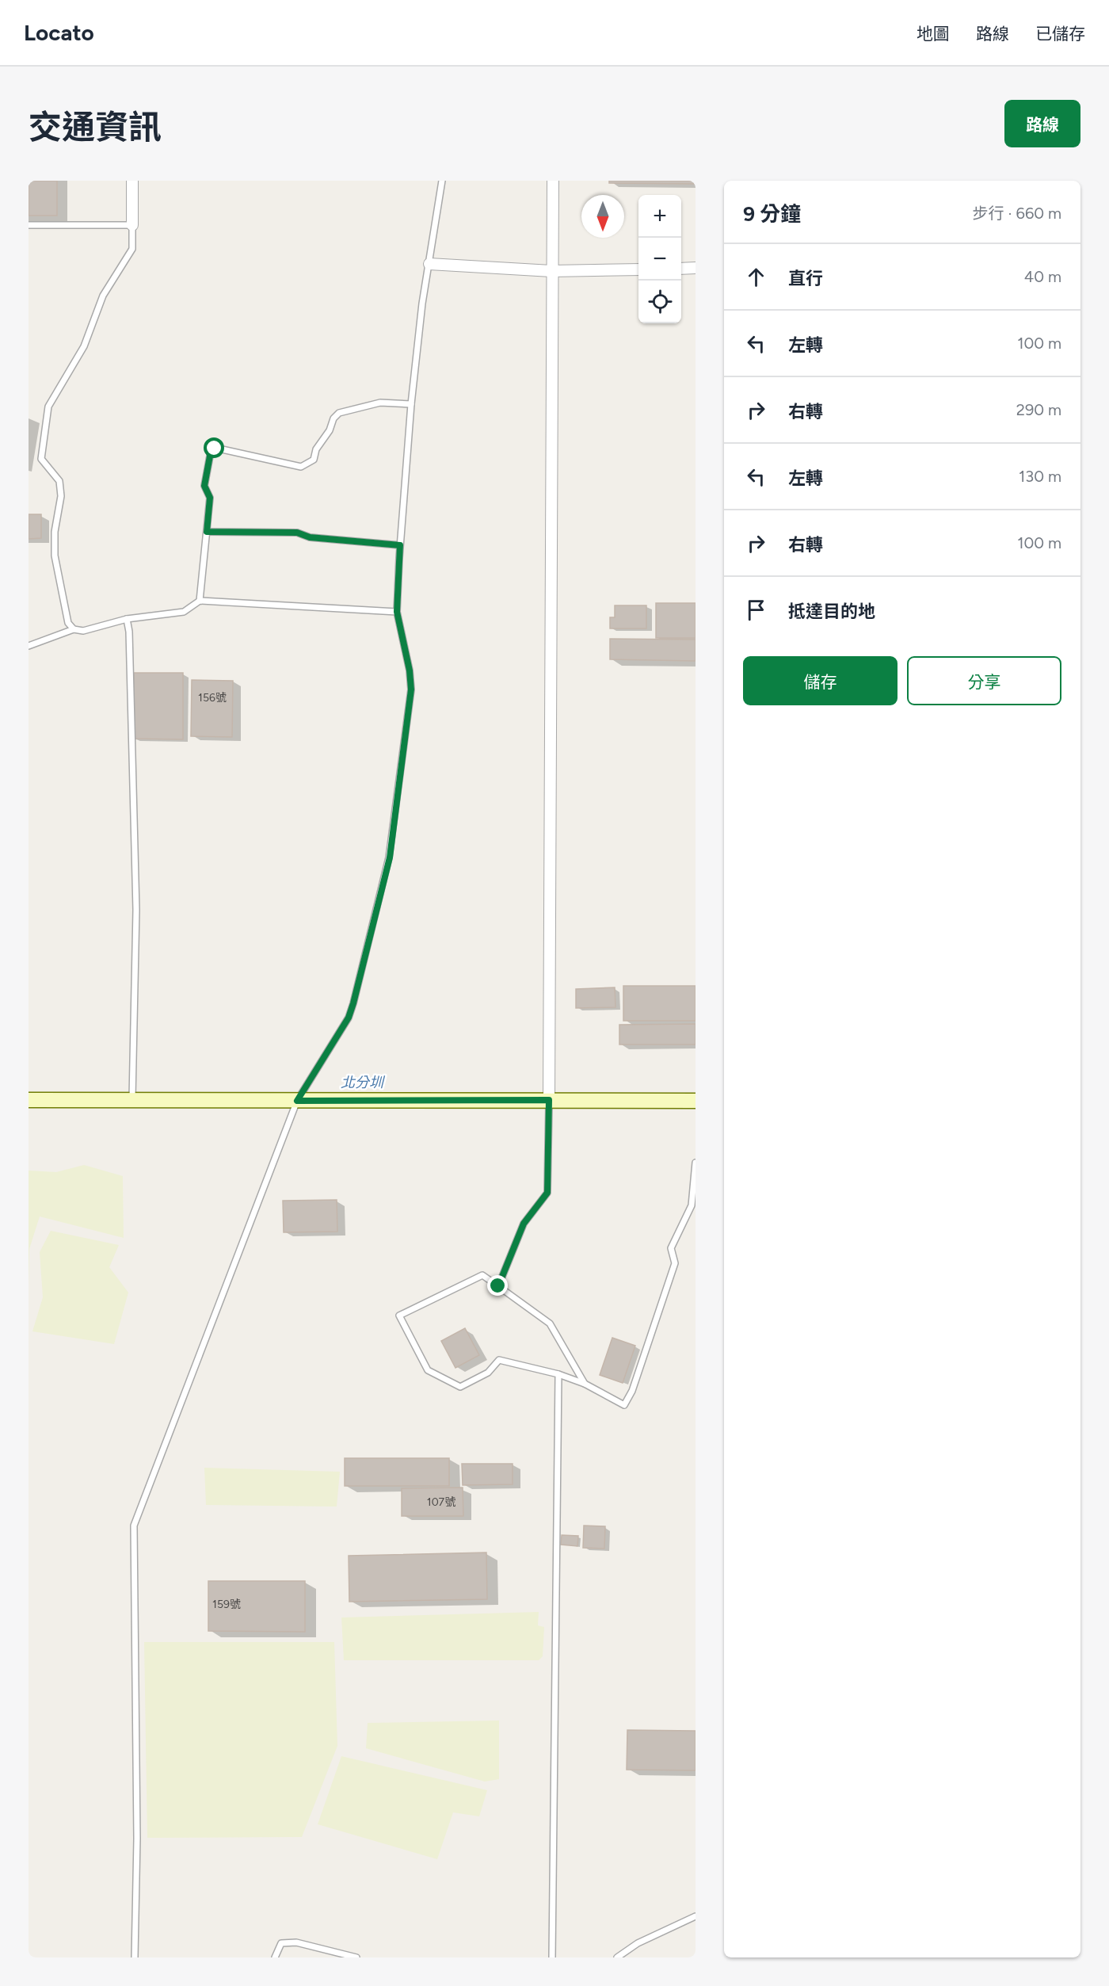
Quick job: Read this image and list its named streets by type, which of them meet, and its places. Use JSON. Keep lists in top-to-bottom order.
{
  "water": ["北分圳"],
  "house_numbers": ["156號", "107號", "159號"],
  "north": "bottom",
  "page": {
    "header": "Locato",
    "nav": ["地圖", "路線", "已儲存"],
    "title": "交通資訊",
    "buttons": [
      "路線",
      ["儲存", "分享"]
    ],
    "heading": ["9 分鐘", "步行 · 660 m"],
    "map_buttons": ["+", "−"],
    "list": [
      ["直行", "40 m"],
      ["左轉", "100 m"],
      ["右轉", "290 m"],
      ["左轉", "130 m"],
      ["右轉", "100 m"],
      "抵達目的地"
    ]
  }
}
